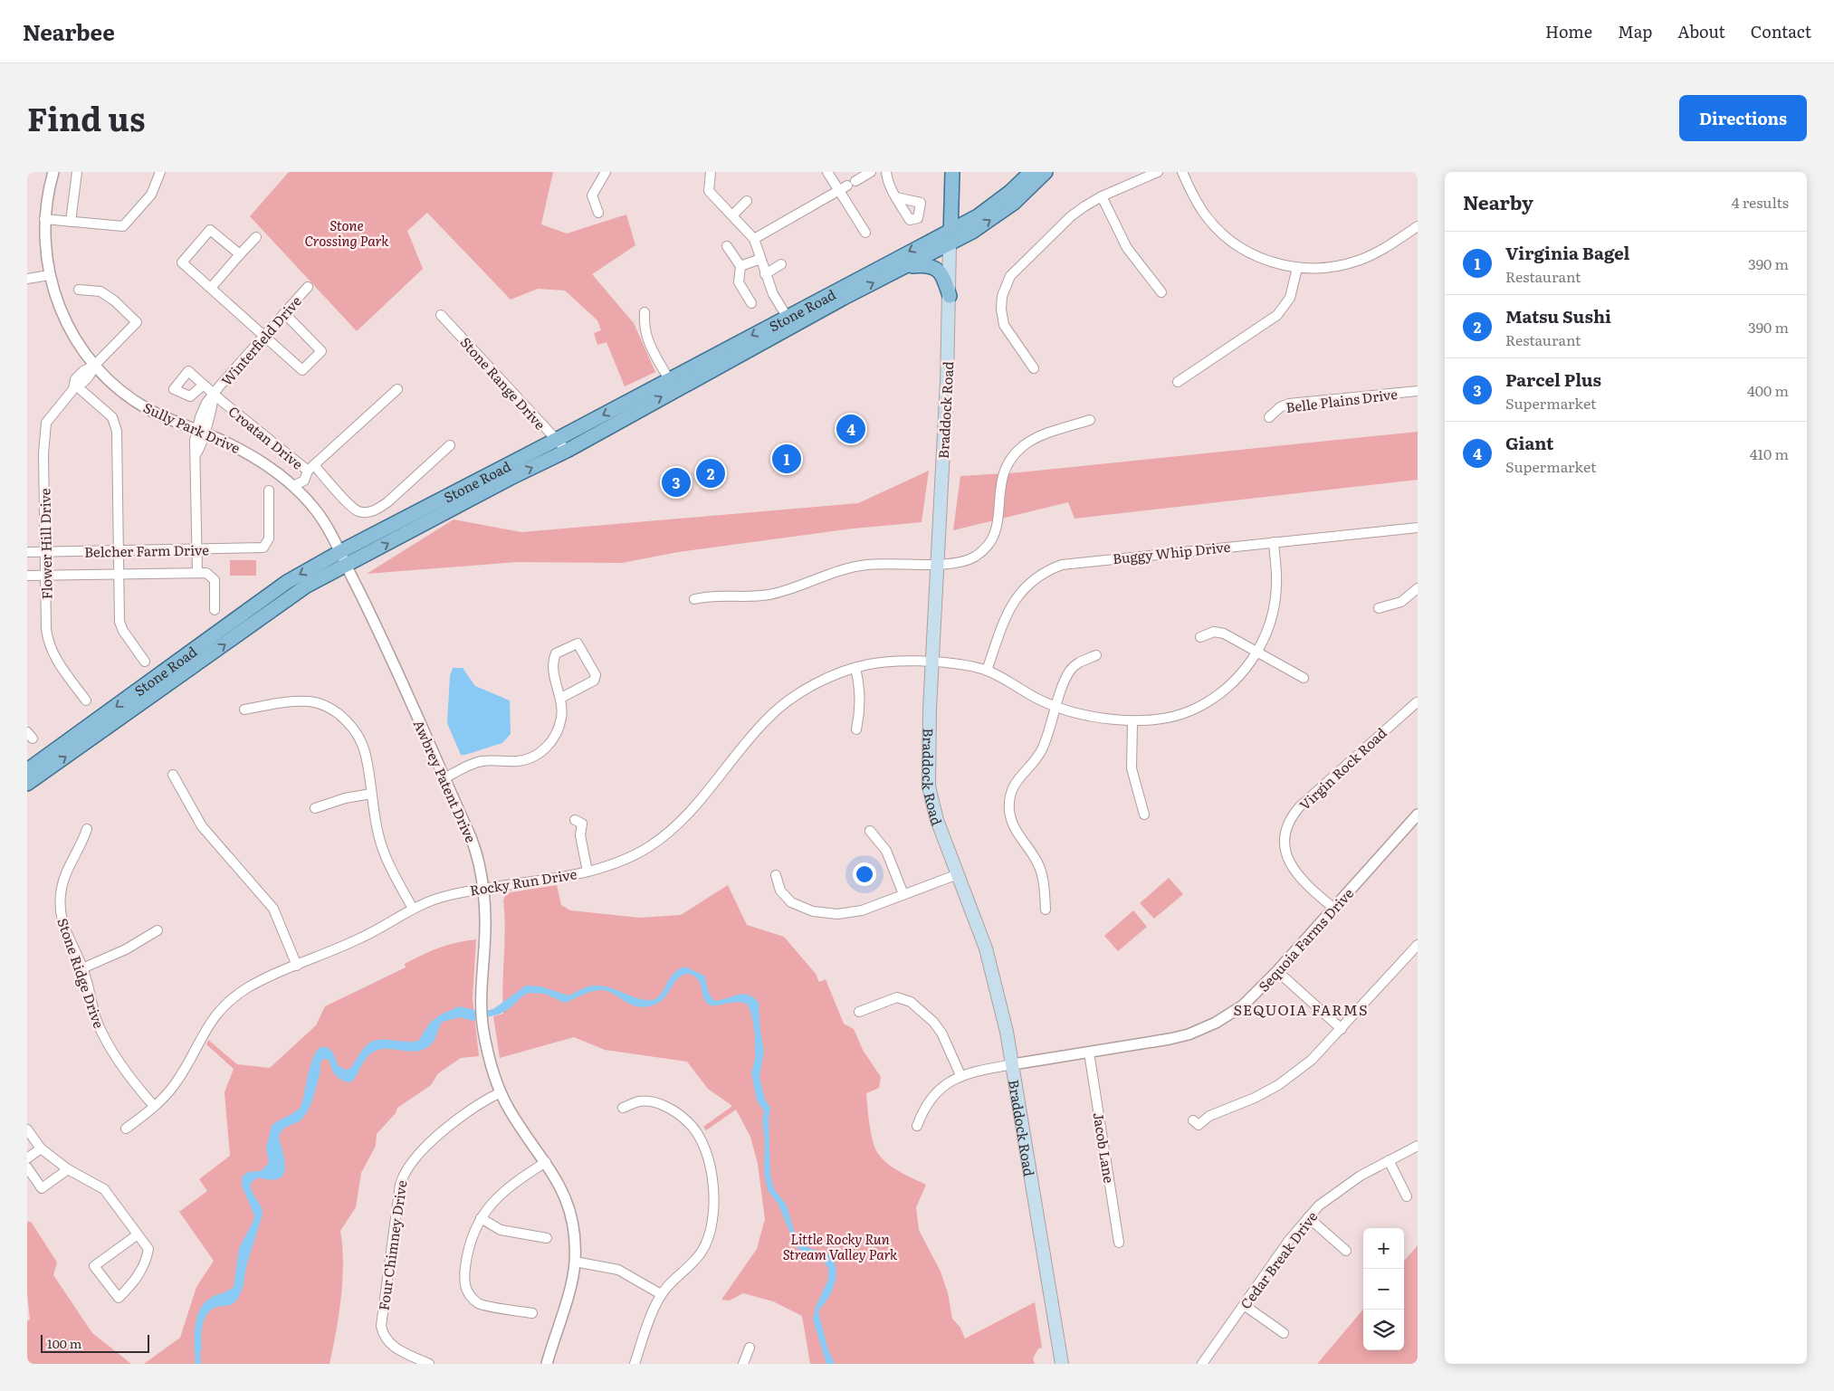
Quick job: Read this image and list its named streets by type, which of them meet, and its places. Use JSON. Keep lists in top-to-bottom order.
{
  "streets": {
    "main road": ["Stone Road", "Braddock Road"],
    "street": [
      "Winterfield Drive",
      "Stone Range Drive",
      "Belle Plains Drive",
      "Sully Park Drive",
      "Croatan Drive",
      "Flower Hill Drive",
      "Belcher Farm Drive",
      "Buggy Whip Drive",
      "Virgin Rock Road",
      "Awbrey Patent Drive",
      "Rocky Run Drive",
      "Sequoia Farms Drive",
      "Stone Ridge Drive",
      "Jacob Lane",
      "Four Chimney Drive",
      "Cedar Break Drive"
    ]
  },
  "crossings": [
    ["Stone Road", "Stone Range Drive"],
    ["Stone Road", "Braddock Road"],
    ["Stone Road", "Sully Park Drive"],
    ["Stone Road", "Awbrey Patent Drive"],
    ["Winterfield Drive", "Sully Park Drive"],
    ["Winterfield Drive", "Croatan Drive"],
    ["Winterfield Drive", "Belcher Farm Drive"],
    ["Braddock Road", "Rocky Run Drive"],
    ["Braddock Road", "Sequoia Farms Drive"],
    ["Sully Park Drive", "Flower Hill Drive"],
    ["Sully Park Drive", "Awbrey Patent Drive"],
    ["Flower Hill Drive", "Belcher Farm Drive"],
    ["Buggy Whip Drive", "Rocky Run Drive"],
    ["Virgin Rock Road", "Sequoia Farms Drive"],
    ["Awbrey Patent Drive", "Rocky Run Drive"],
    ["Awbrey Patent Drive", "Four Chimney Drive"],
    ["Rocky Run Drive", "Stone Ridge Drive"],
    ["Sequoia Farms Drive", "Jacob Lane"]
  ],
  "districts": ["SEQUOIA FARMS"],
  "parks": ["Stone Crossing Park", "Little Rocky Run Stream Valley Park"],
  "scale_bar": "100 m",
  "page": {
    "header": "Nearbee",
    "nav": [
      "Home",
      "Map",
      "About",
      "Contact"
    ],
    "title": "Find us",
    "buttons": "Directions",
    "heading": ["Nearby", "4 results"],
    "list": [
      {
        "mark": "1",
        "name": "Virginia Bagel",
        "note": "Restaurant",
        "value": "390 m"
      },
      {
        "mark": "2",
        "name": "Matsu Sushi",
        "note": "Restaurant",
        "value": "390 m"
      },
      {
        "mark": "3",
        "name": "Parcel Plus",
        "note": "Supermarket",
        "value": "400 m"
      },
      {
        "mark": "4",
        "name": "Giant",
        "note": "Supermarket",
        "value": "410 m"
      }
    ],
    "pins": [
      "4",
      "1",
      "2",
      "3"
    ],
    "map_buttons": ["+", "−"],
    "scale": "100 m"
  }
}
